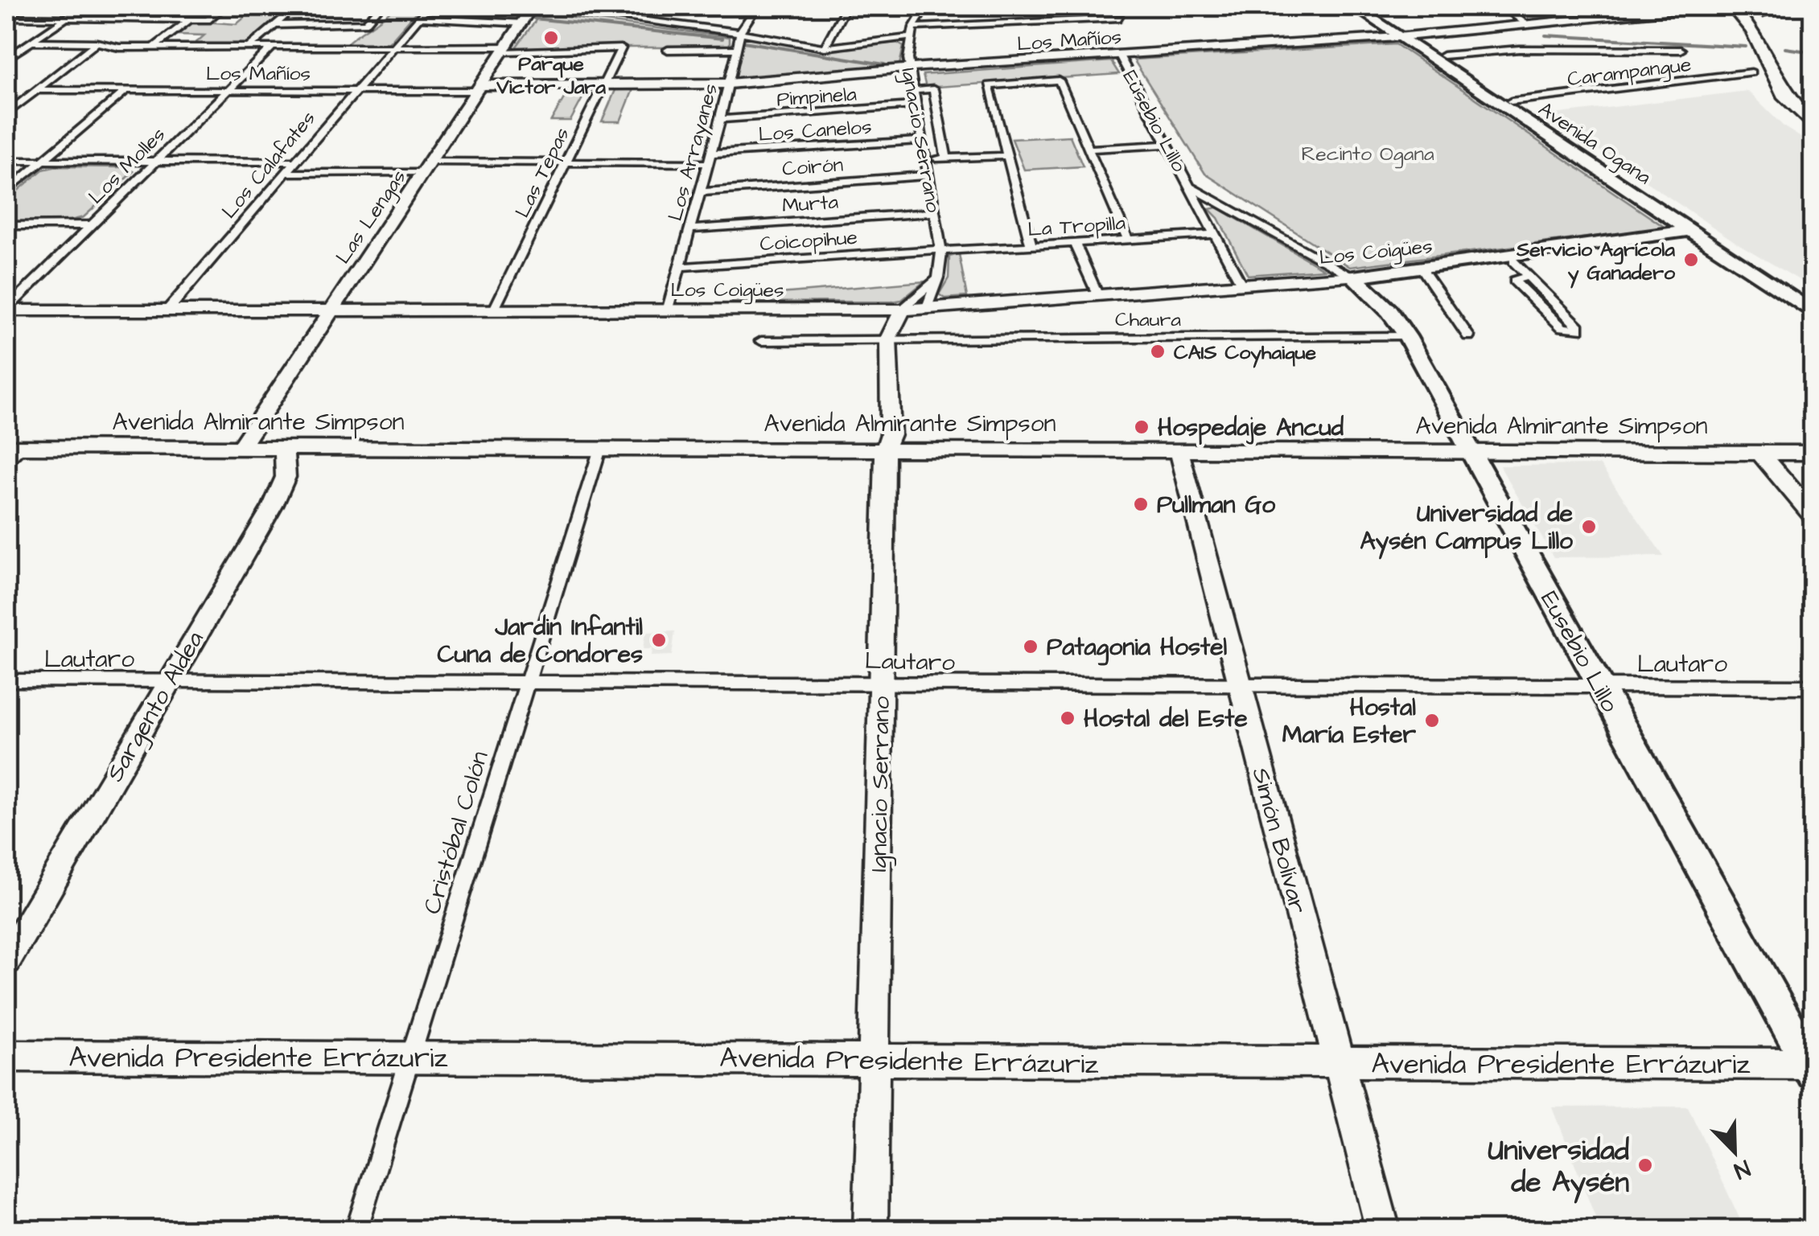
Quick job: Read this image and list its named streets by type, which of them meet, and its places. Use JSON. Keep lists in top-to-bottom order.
{
  "streets": {
    "main road": ["Eusebio Lillo", "Avenida Ogana", "Los Coigües"],
    "street": [
      "Los Mañíos",
      "Carampangue",
      "Pimpinela",
      "Los Canelos",
      "Ignacio Serrano",
      "Los Arrayanes",
      "Los Calafates",
      "Los Molles",
      "Coirón",
      "Las Tepas",
      "Murta",
      "Las Lengas",
      "La Tropilla",
      "Coicopihue",
      "Chaura",
      "Avenida Almirante Simpson",
      "Lautaro",
      "Sargento Aldea",
      "Cristóbal Colón",
      "Simón Bolívar",
      "Avenida Presidente Errázuriz"
    ]
  },
  "crossings": [
    ["Los Mañíos", "Eusebio Lillo"],
    ["Los Mañíos", "Ignacio Serrano"],
    ["Los Mañíos", "Avenida Ogana"],
    ["Los Mañíos", "Los Arrayanes"],
    ["Los Mañíos", "Los Calafates"],
    ["Los Mañíos", "Los Molles"],
    ["Los Mañíos", "Las Tepas"],
    ["Los Mañíos", "Las Lengas"],
    ["Carampangue", "Avenida Ogana"],
    ["Pimpinela", "Ignacio Serrano"],
    ["Pimpinela", "Los Arrayanes"],
    ["Eusebio Lillo", "La Tropilla"],
    ["Eusebio Lillo", "Los Coigües"],
    ["Eusebio Lillo", "Chaura"],
    ["Eusebio Lillo", "Avenida Almirante Simpson"],
    ["Eusebio Lillo", "Lautaro"],
    ["Eusebio Lillo", "Avenida Presidente Errázuriz"],
    ["Los Canelos", "Ignacio Serrano"],
    ["Los Canelos", "Los Arrayanes"],
    ["Los Canelos", "Los Calafates"],
    ["Los Canelos", "Las Tepas"],
    ["Los Canelos", "Las Lengas"],
    ["Ignacio Serrano", "Coirón"],
    ["Ignacio Serrano", "Murta"],
    ["Ignacio Serrano", "La Tropilla"],
    ["Ignacio Serrano", "Coicopihue"],
    ["Ignacio Serrano", "Los Coigües"],
    ["Ignacio Serrano", "Chaura"],
    ["Ignacio Serrano", "Avenida Almirante Simpson"],
    ["Ignacio Serrano", "Lautaro"],
    ["Ignacio Serrano", "Avenida Presidente Errázuriz"],
    ["Avenida Ogana", "Los Coigües"],
    ["Los Arrayanes", "Coirón"],
    ["Los Arrayanes", "Murta"],
    ["Los Arrayanes", "Coicopihue"],
    ["Los Arrayanes", "Los Coigües"],
    ["Los Calafates", "Los Coigües"],
    ["Los Molles", "Los Coigües"],
    ["Las Tepas", "Las Lengas"],
    ["Las Tepas", "Los Coigües"],
    ["Las Lengas", "Los Coigües"],
    ["Las Lengas", "Avenida Almirante Simpson"],
    ["La Tropilla", "Coicopihue"],
    ["Avenida Almirante Simpson", "Sargento Aldea"],
    ["Avenida Almirante Simpson", "Cristóbal Colón"],
    ["Avenida Almirante Simpson", "Simón Bolívar"],
    ["Lautaro", "Sargento Aldea"],
    ["Lautaro", "Cristóbal Colón"],
    ["Lautaro", "Simón Bolívar"],
    ["Cristóbal Colón", "Avenida Presidente Errázuriz"],
    ["Simón Bolívar", "Avenida Presidente Errázuriz"]
  ],
  "parks": ["Recinto Ogana"],
  "places": [
    "Parque Victor Jara",
    "Servicio Agrícola y Ganadero",
    "CAIS Coyhaique",
    "Hospedaje Ancud",
    "Pullman Go",
    "Universidad de Aysén Campus Lillo",
    "Jardin Infantil Cuna de Condores",
    "Patagonia Hostel",
    "Hostal del Este",
    "Hostal María Ester",
    "Universidad de Aysén"
  ],
  "north": "bottom right"
}
